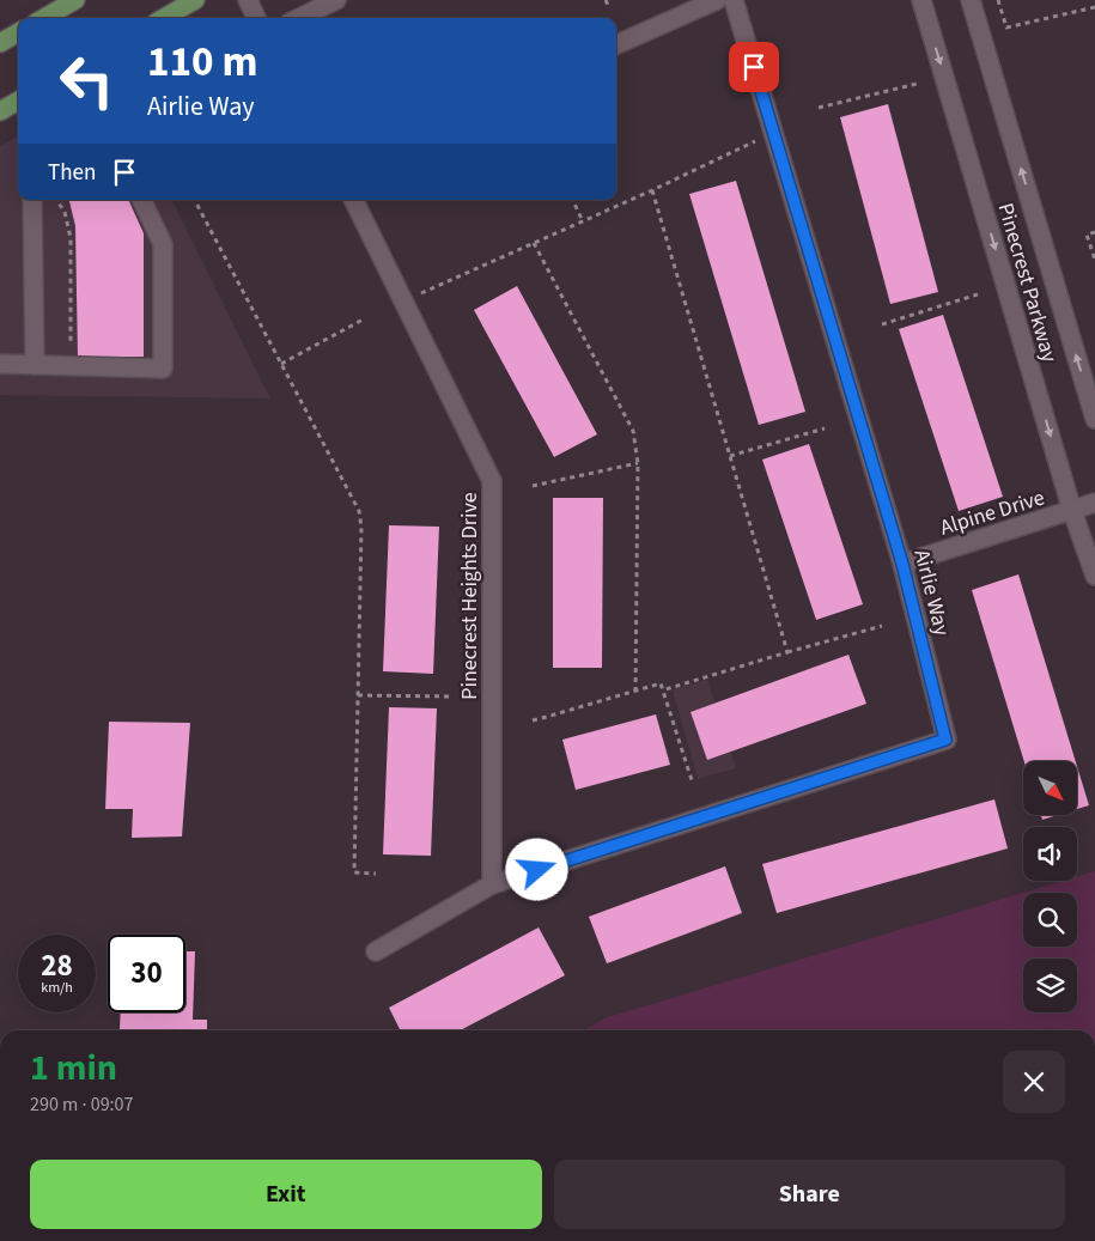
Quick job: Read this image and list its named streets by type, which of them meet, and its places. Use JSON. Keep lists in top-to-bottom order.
{
  "streets": {
    "street": [
      "Pinecrest Parkway",
      "Alpine Drive",
      "Airlie Way",
      "Pinecrest Heights Drive"
    ]
  },
  "crossings": [
    ["Pinecrest Parkway", "Alpine Drive"],
    ["Alpine Drive", "Airlie Way"],
    ["Airlie Way", "Pinecrest Heights Drive"]
  ],
  "north": "bottom right",
  "page": {
    "turn": ["110 m", "Airlie Way"],
    "then": "Then",
    "speed": "28 km/h",
    "limit": "30",
    "heading": ["1 min", "290 m · 09:07"],
    "buttons": ["Exit", "Share"]
  }
}
